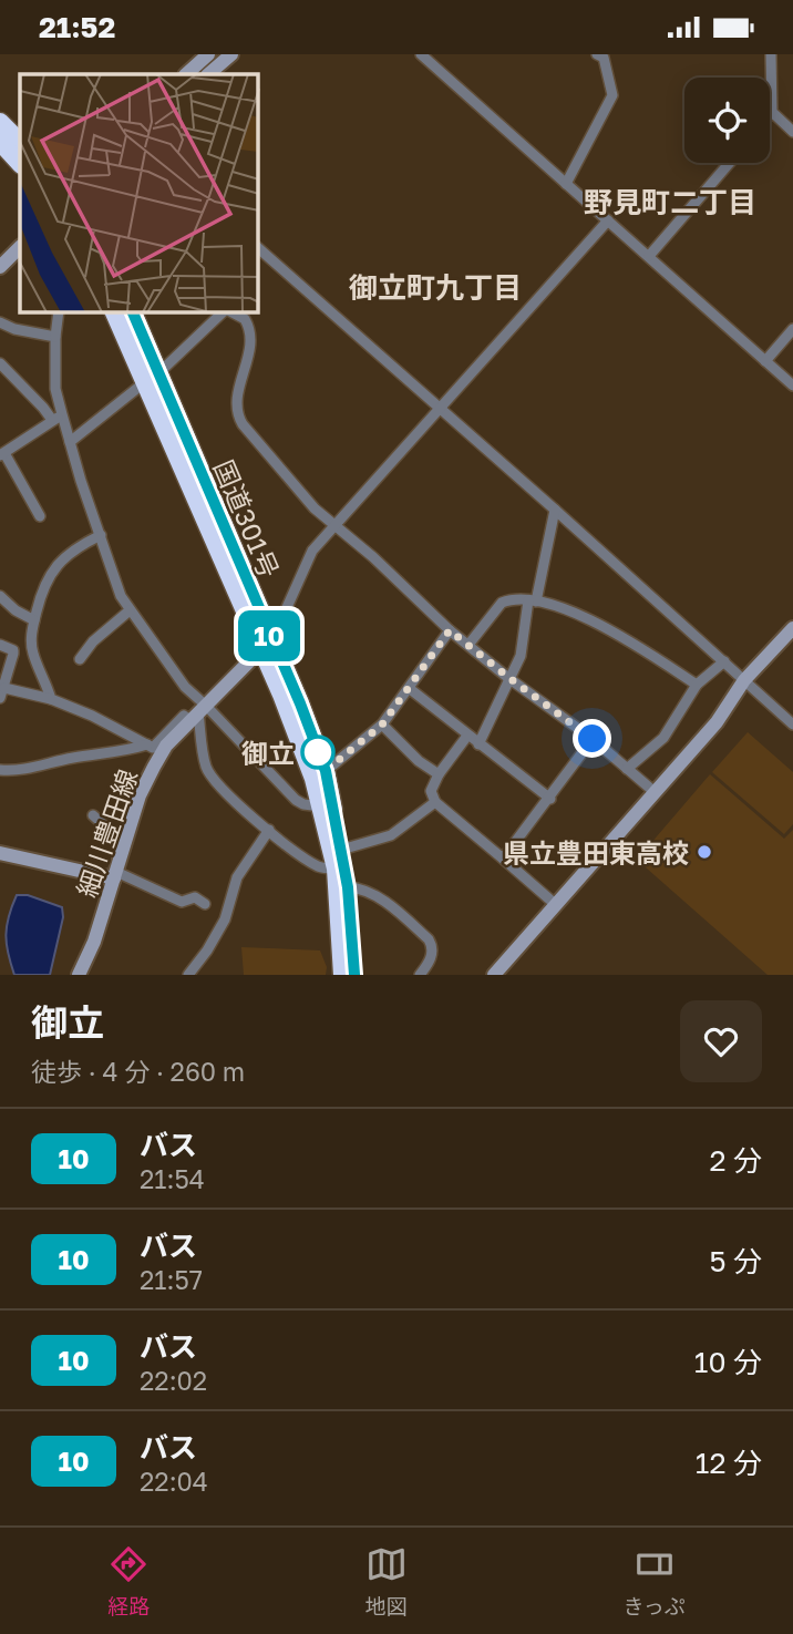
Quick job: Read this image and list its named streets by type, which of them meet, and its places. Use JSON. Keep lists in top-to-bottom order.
{
  "streets": {
    "highway": ["国道301号"],
    "street": ["細川豊田線"]
  },
  "crossings": [
    ["国道301号", "細川豊田線"]
  ],
  "districts": ["野見町二丁目", "御立町九丁目"],
  "places": ["御立", "県立豊田東高校"],
  "lines": ["bus line 10"],
  "page": {
    "status": "21:52",
    "on_map": "10",
    "heading": ["御立", "徒歩 · 4 分 · 260 m"],
    "list": [
      {
        "mark": "10",
        "name": "バス",
        "note": "21:54",
        "value": "2 分"
      },
      {
        "mark": "10",
        "name": "バス",
        "note": "21:57",
        "value": "5 分"
      },
      {
        "mark": "10",
        "name": "バス",
        "note": "22:02",
        "value": "10 分"
      },
      {
        "mark": "10",
        "name": "バス",
        "note": "22:04",
        "value": "12 分"
      }
    ],
    "tabs": ["経路", "地図", "きっぷ"]
  }
}
